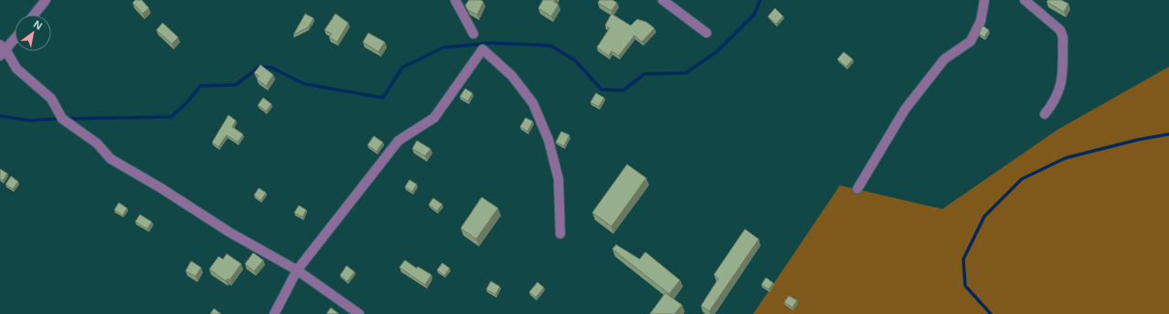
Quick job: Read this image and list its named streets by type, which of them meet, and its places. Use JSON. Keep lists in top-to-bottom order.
{
  "north": "top right"
}
